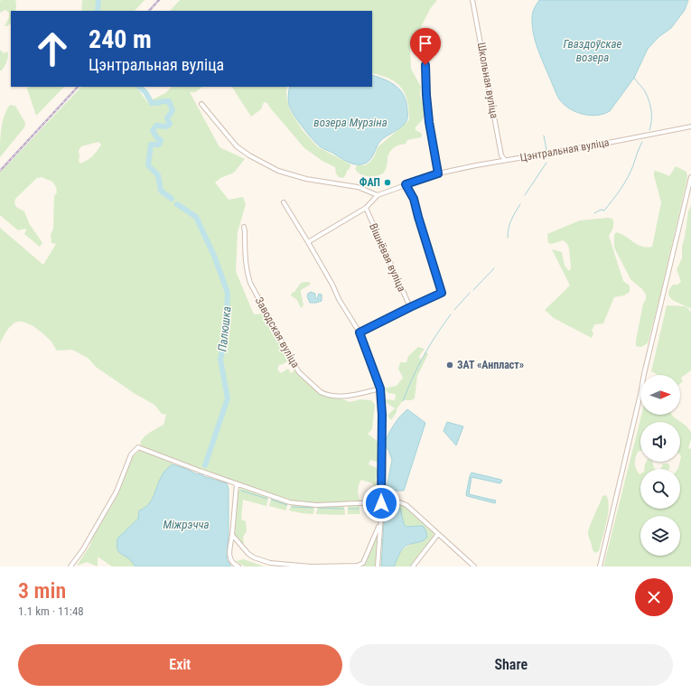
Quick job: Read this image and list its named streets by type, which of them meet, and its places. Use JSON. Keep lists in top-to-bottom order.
{
  "streets": {
    "street": [
      "Школьная вуліца",
      "Цэнтральная вуліца",
      "Вішнёвая вуліца",
      "Заводская вуліца"
    ]
  },
  "crossings": [
    ["Школьная вуліца", "Цэнтральная вуліца"],
    ["Цэнтральная вуліца", "Вішнёвая вуліца"]
  ],
  "water": [
    "Гваздоўскае возера",
    "возера Мурзіна",
    "Палюшка",
    "Міжрэчча"
  ],
  "places": ["ФАП", "ЗАТ «Анпласт»"],
  "north": "right",
  "page": {
    "turn": ["240 m", "Цэнтральная вуліца"],
    "heading": ["3 min", "1.1 km · 11:48"],
    "buttons": ["Exit", "Share"]
  }
}
